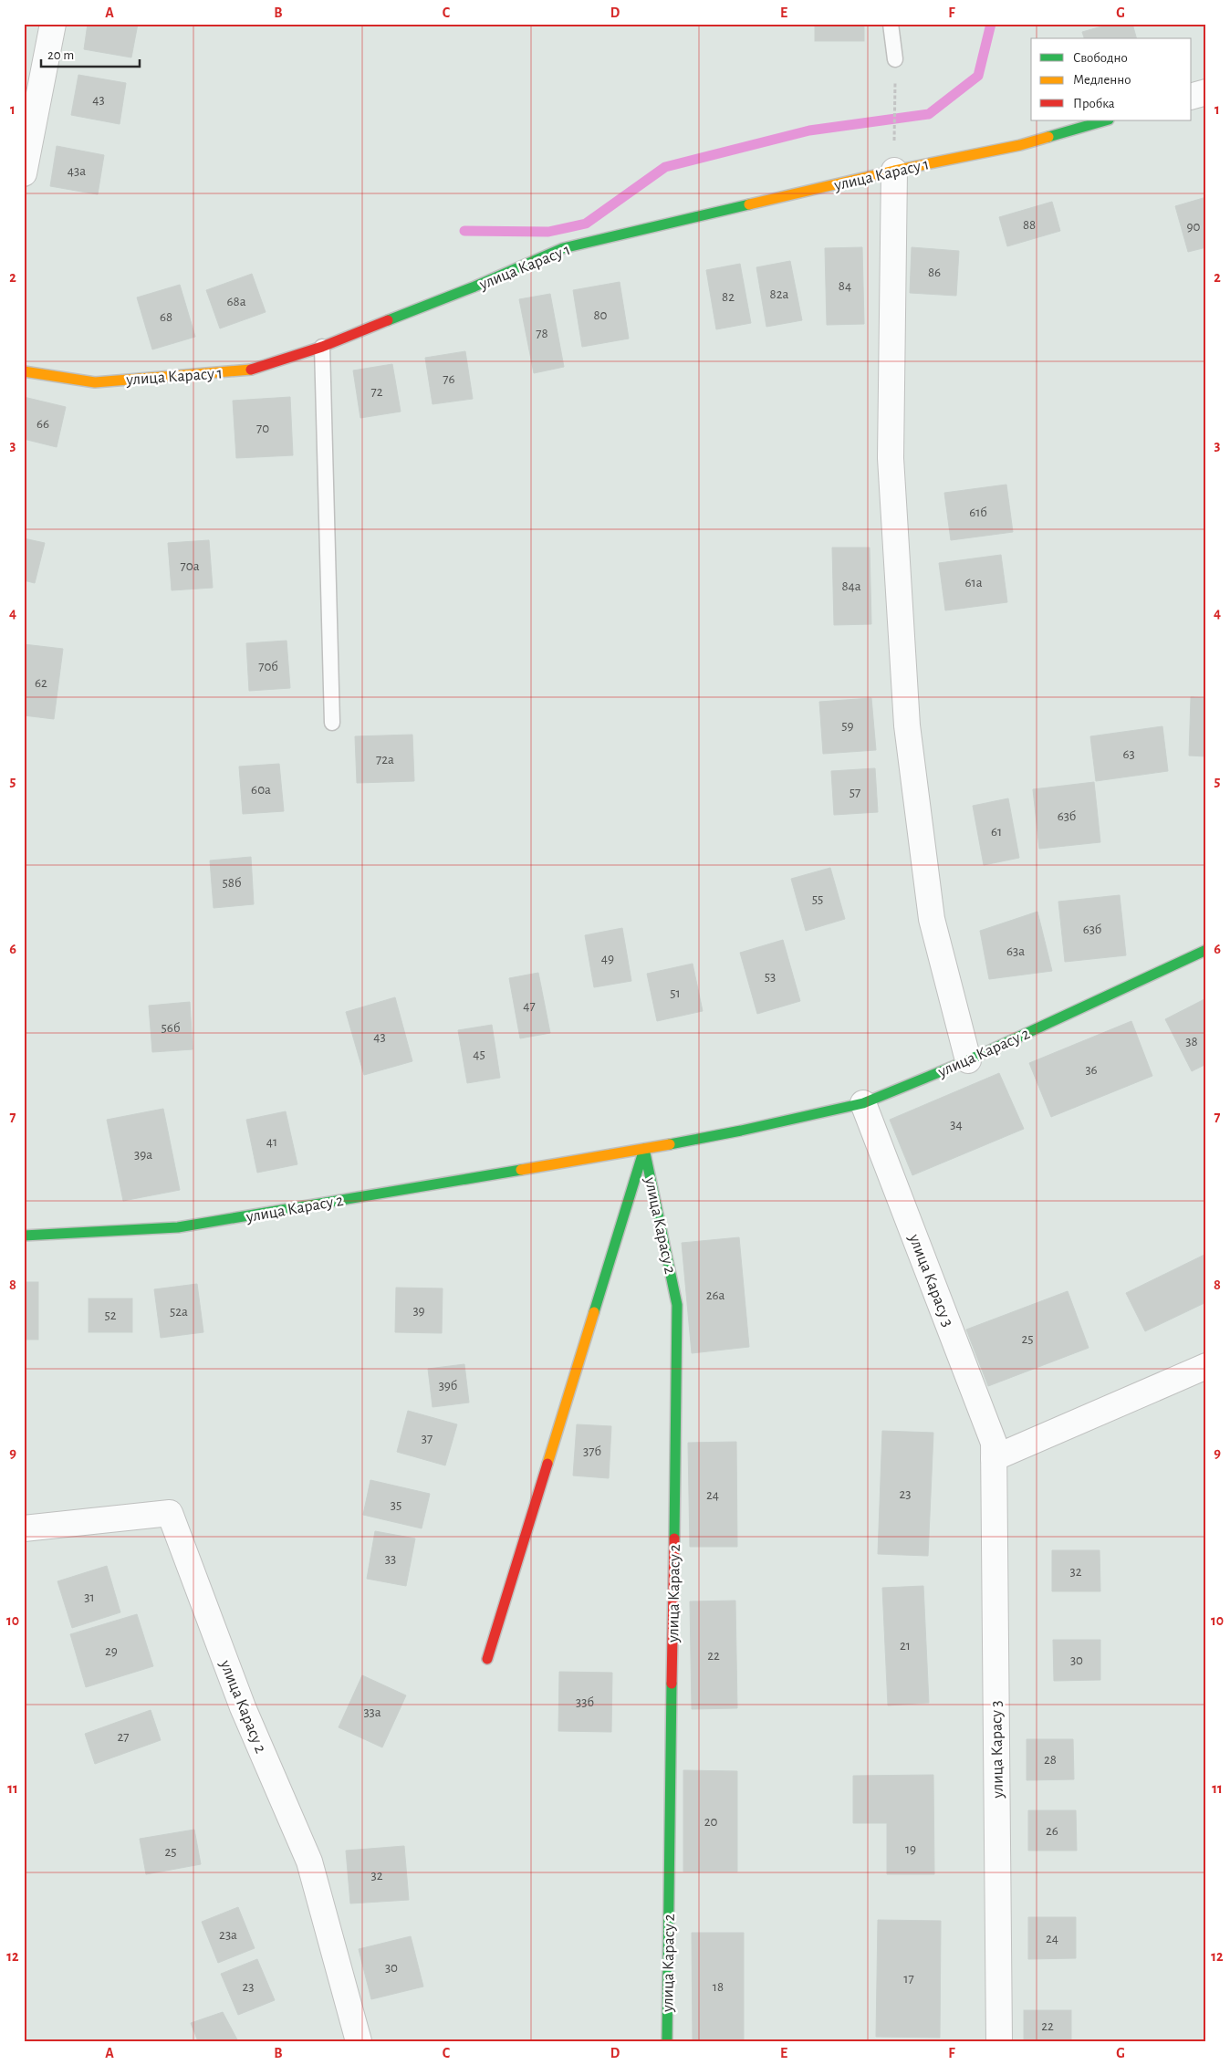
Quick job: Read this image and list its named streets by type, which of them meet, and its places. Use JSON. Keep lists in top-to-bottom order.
{
  "streets": {
    "street": ["улица Карасу 1", "улица Карасу 2", "улица Карасу 3"]
  },
  "crossings": [
    ["улица Карасу 2", "улица Карасу 3"]
  ],
  "house_numbers": [
    "43",
    "43а",
    "88",
    "90",
    "86",
    "84",
    "82а",
    "82",
    "68а",
    "80",
    "68",
    "78",
    "76",
    "72",
    "66",
    "70",
    "61б",
    "70а",
    "61а",
    "84а",
    "70б",
    "62",
    "59",
    "63",
    "72а",
    "60а",
    "57",
    "63б",
    "61",
    "58б",
    "55",
    "63б",
    "63а",
    "49",
    "53",
    "51",
    "47",
    "56б",
    "43",
    "38",
    "45",
    "36",
    "34",
    "41",
    "39а",
    "26а",
    "39",
    "52а",
    "52",
    "25",
    "39б",
    "37",
    "37б",
    "23",
    "24",
    "35",
    "33",
    "32",
    "31",
    "21",
    "29",
    "22",
    "30",
    "33б",
    "33а",
    "27",
    "28",
    "20",
    "26",
    "19",
    "25",
    "32",
    "23а",
    "24",
    "30",
    "17",
    "23",
    "18",
    "22"
  ],
  "legend": ["Свободно", "Медленно", "Пробка"],
  "scale_bar": "20 m",
  "grid": {
    "columns": [
      "A",
      "B",
      "C",
      "D",
      "E",
      "F",
      "G"
    ],
    "rows": [
      "1",
      "2",
      "3",
      "4",
      "5",
      "6",
      "7",
      "8",
      "9",
      "10",
      "11",
      "12"
    ]
  }
}
